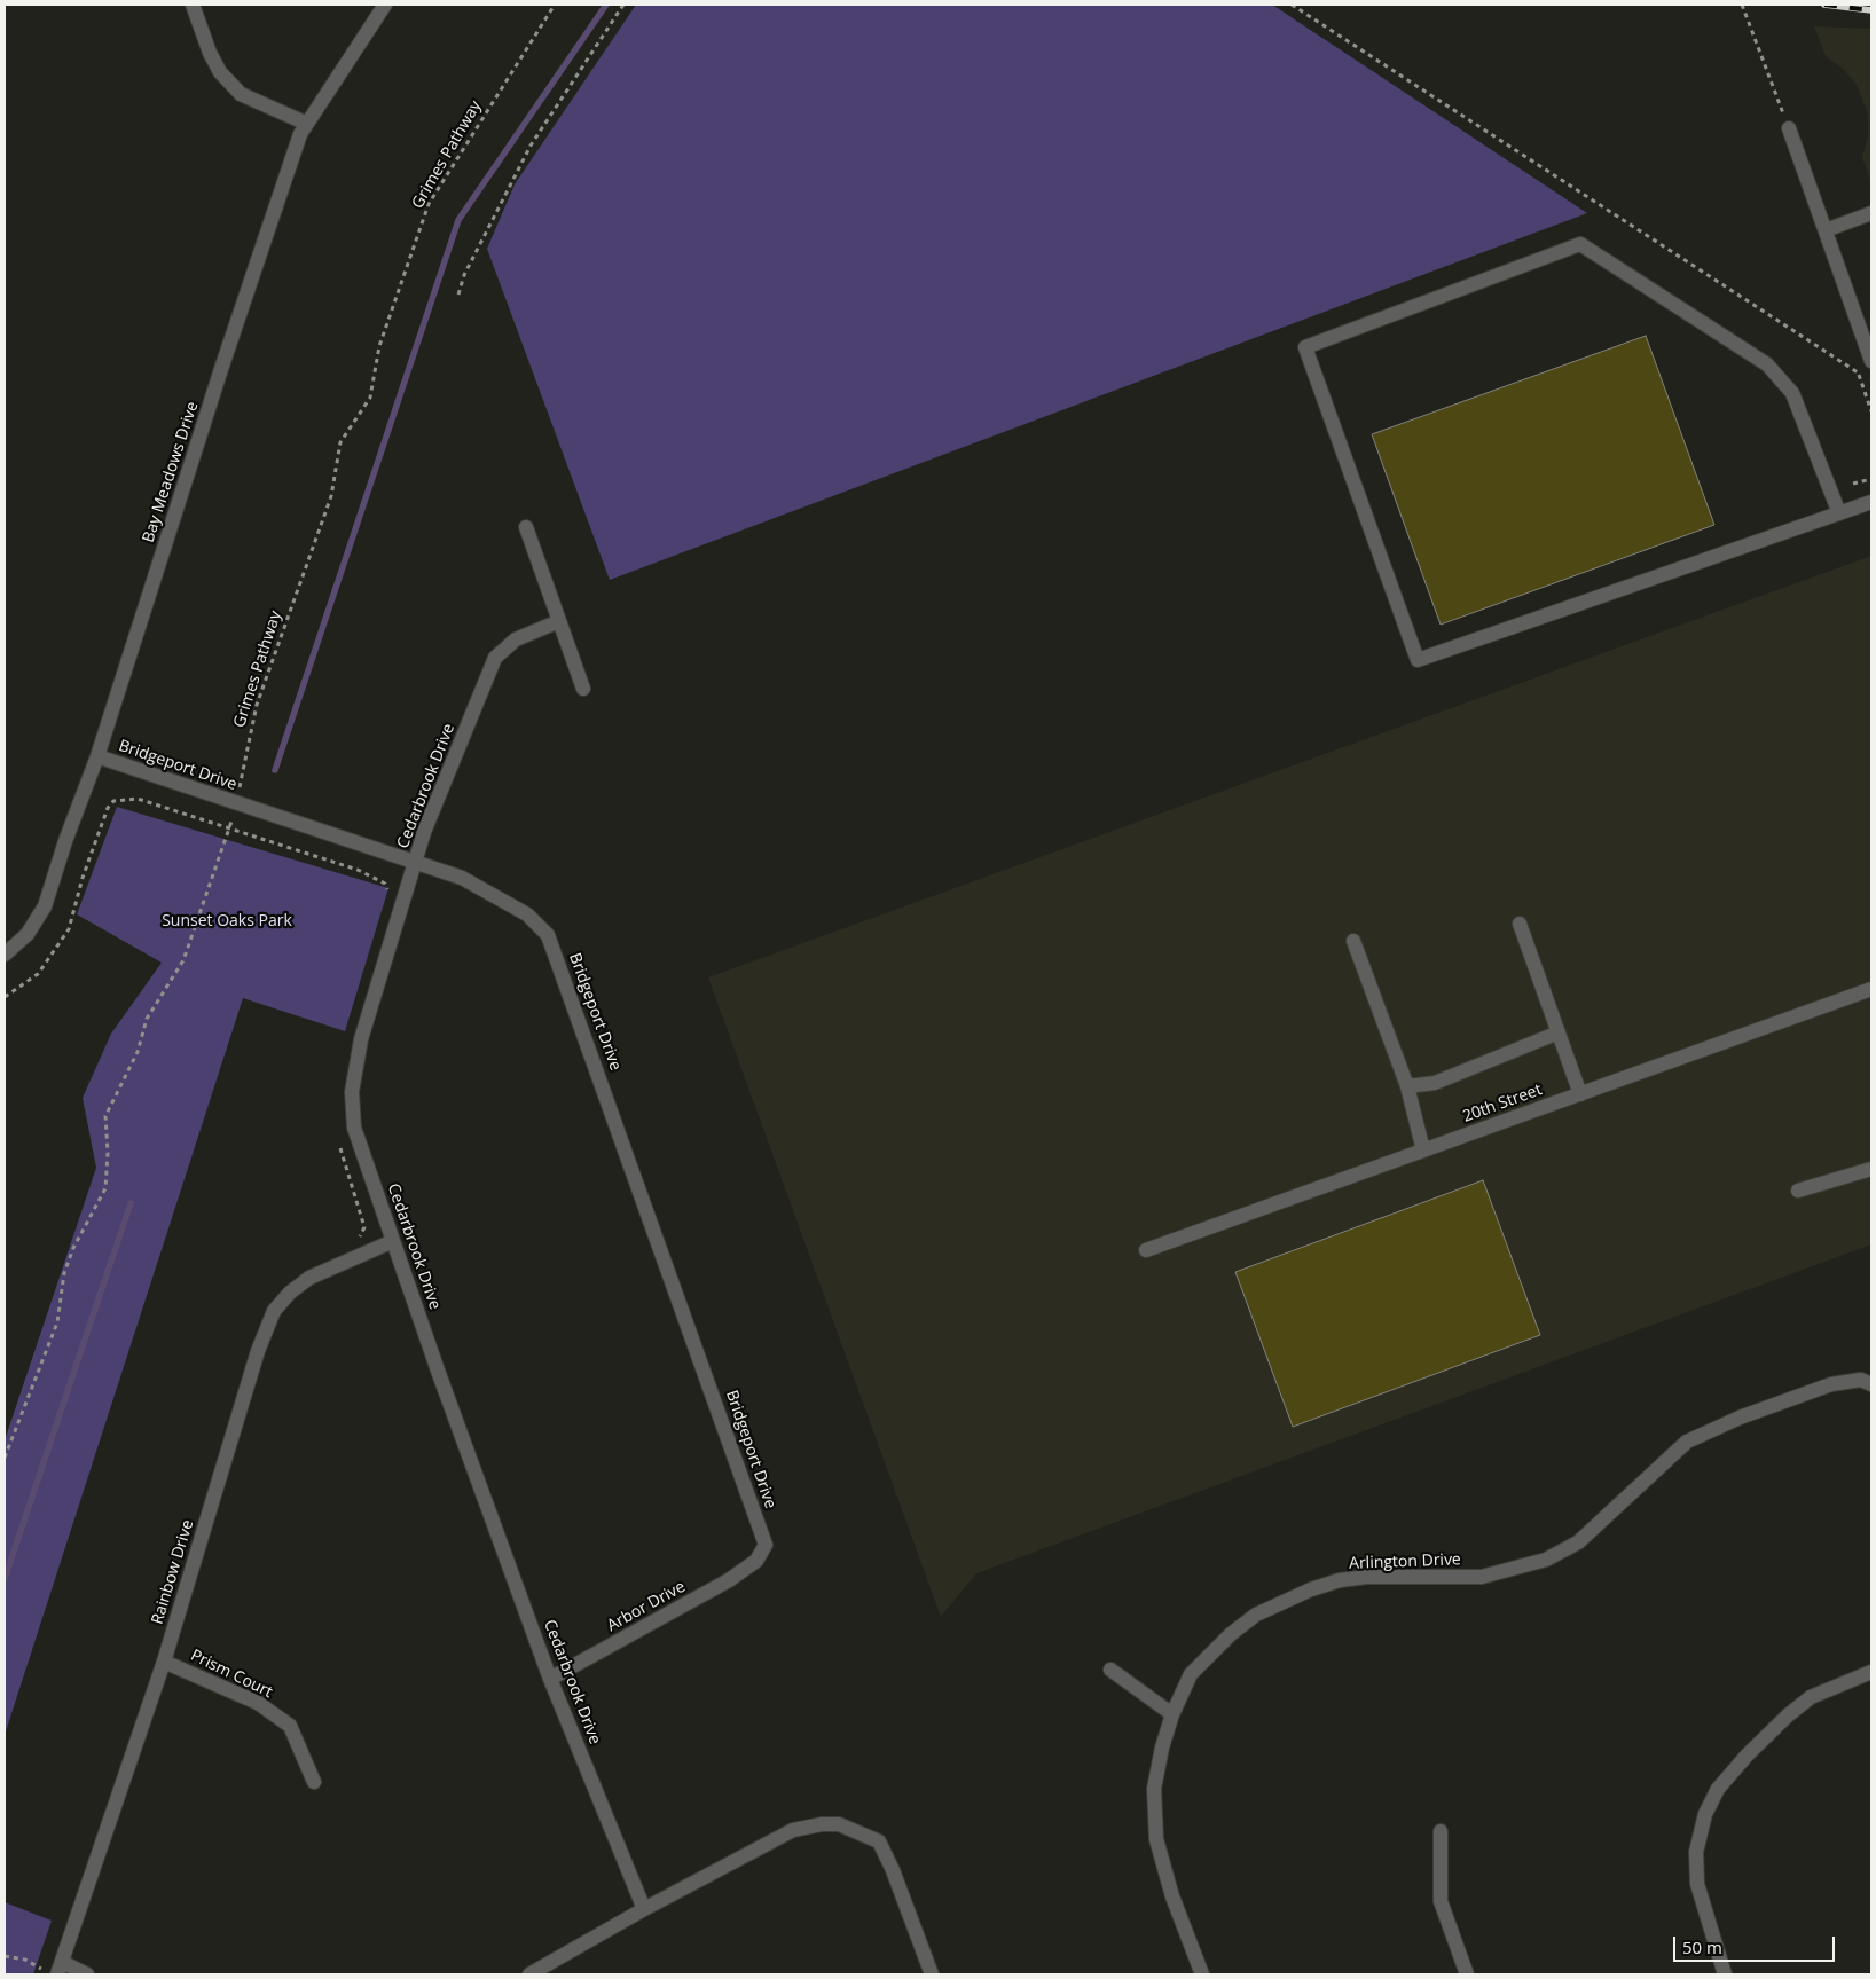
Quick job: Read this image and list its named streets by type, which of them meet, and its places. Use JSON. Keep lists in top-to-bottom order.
{
  "streets": {
    "street": [
      "Bay Meadows Drive",
      "Bridgeport Drive",
      "Cedarbrook Drive",
      "20th Street",
      "Arlington Drive",
      "Rainbow Drive",
      "Arbor Drive",
      "Prism Court"
    ],
    "path": ["Grimes Pathway"]
  },
  "crossings": [
    ["Grimes Pathway", "Bridgeport Drive"],
    ["Bay Meadows Drive", "Bridgeport Drive"],
    ["Bridgeport Drive", "Cedarbrook Drive"],
    ["Bridgeport Drive", "Arbor Drive"],
    ["Cedarbrook Drive", "Rainbow Drive"],
    ["Cedarbrook Drive", "Arbor Drive"],
    ["Rainbow Drive", "Prism Court"]
  ],
  "parks": ["Sunset Oaks Park"],
  "scale_bar": "50 m"
}
